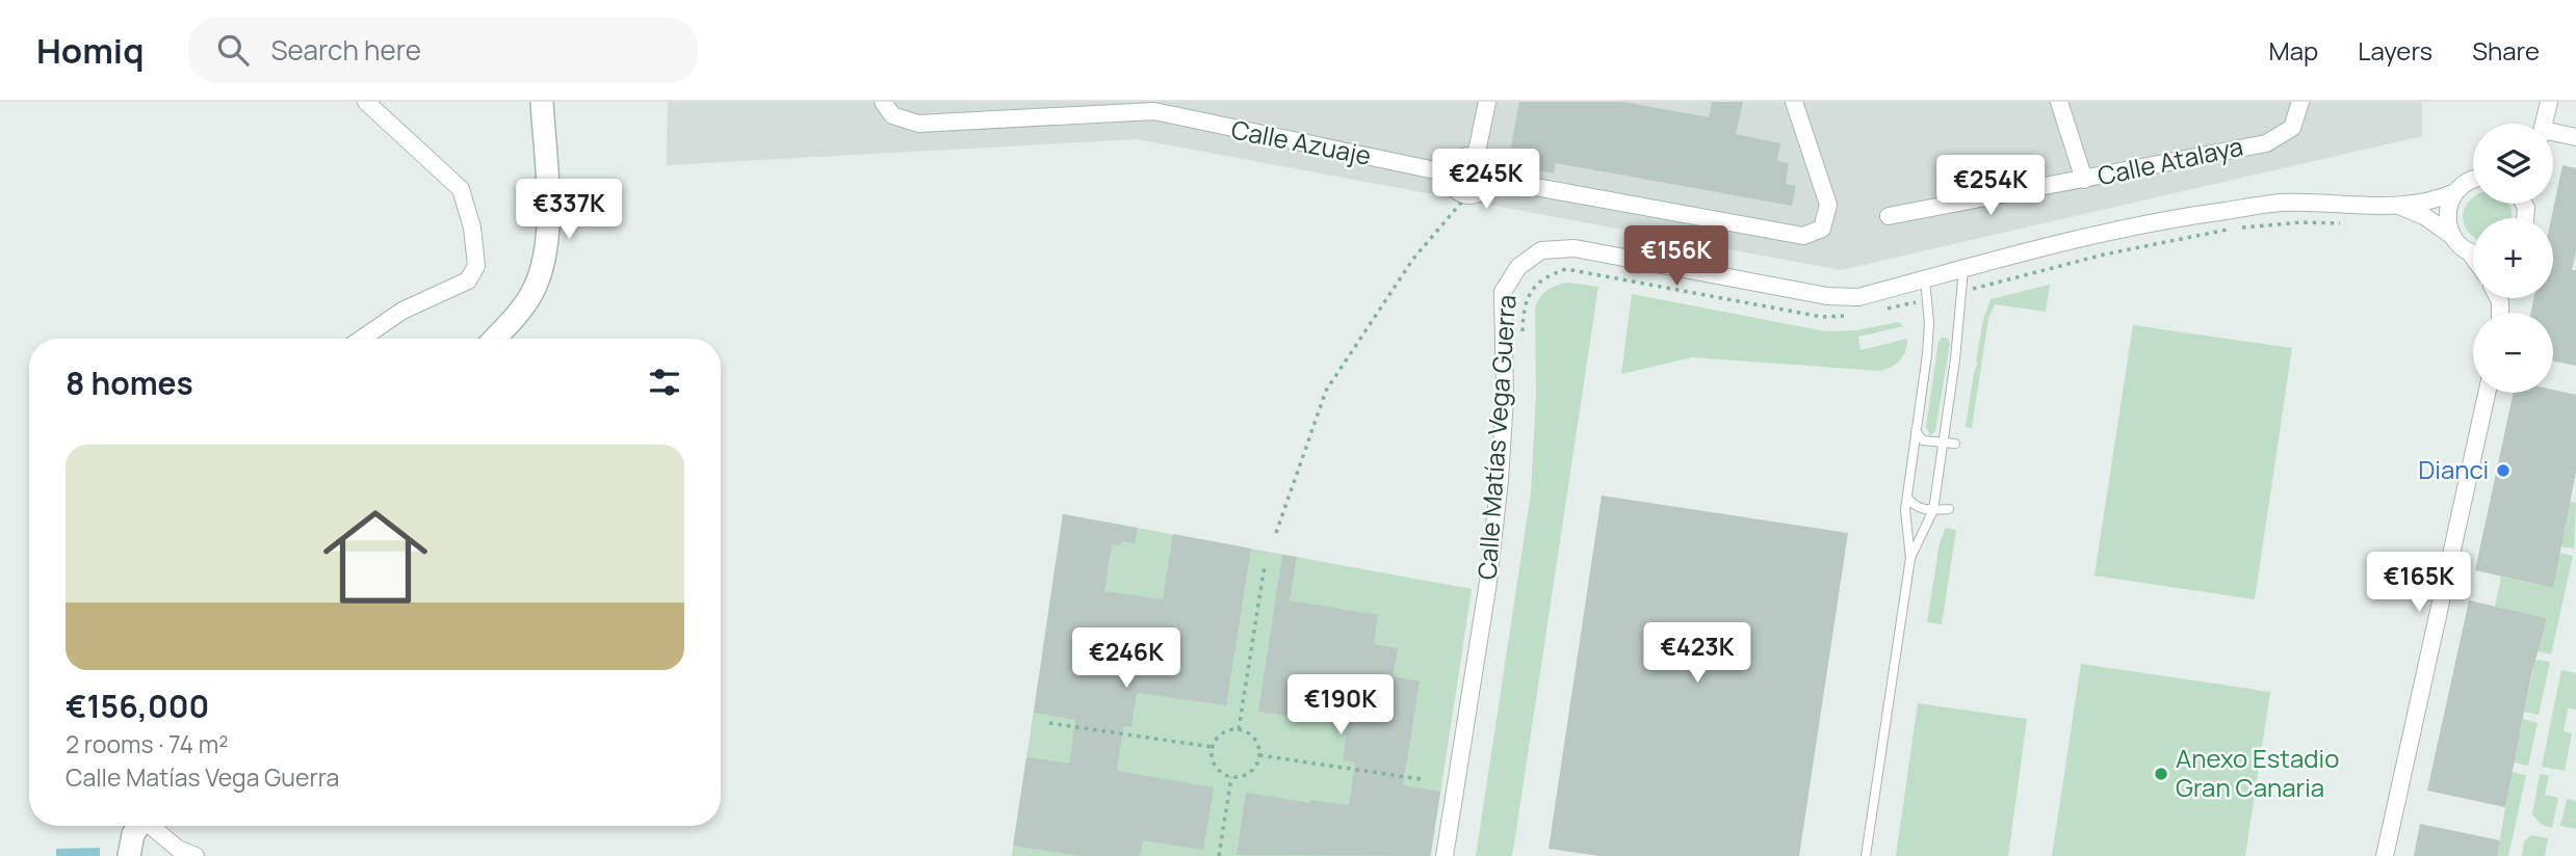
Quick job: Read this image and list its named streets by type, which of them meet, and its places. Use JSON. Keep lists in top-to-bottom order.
{
  "streets": {
    "street": ["Calle Azuaje", "Calle Atalaya", "Calle Matías Vega Guerra"]
  },
  "places": ["Dianci", "Anexo Estadio Gran Canaria"],
  "page": {
    "header": "Homiq",
    "search": "Search here",
    "nav": ["Map", "Layers", "Share"],
    "map_buttons": ["+", "−"],
    "price": [
      "€245K",
      "€254K",
      "€337K",
      "€156K",
      "€165K",
      "€423K",
      "€246K",
      "€190K"
    ],
    "heading": "8 homes",
    "list": [
      {
        "name": "€156,000",
        "note": "2 rooms · 74 m² · Calle Matías Vega Guerra"
      }
    ]
  }
}
